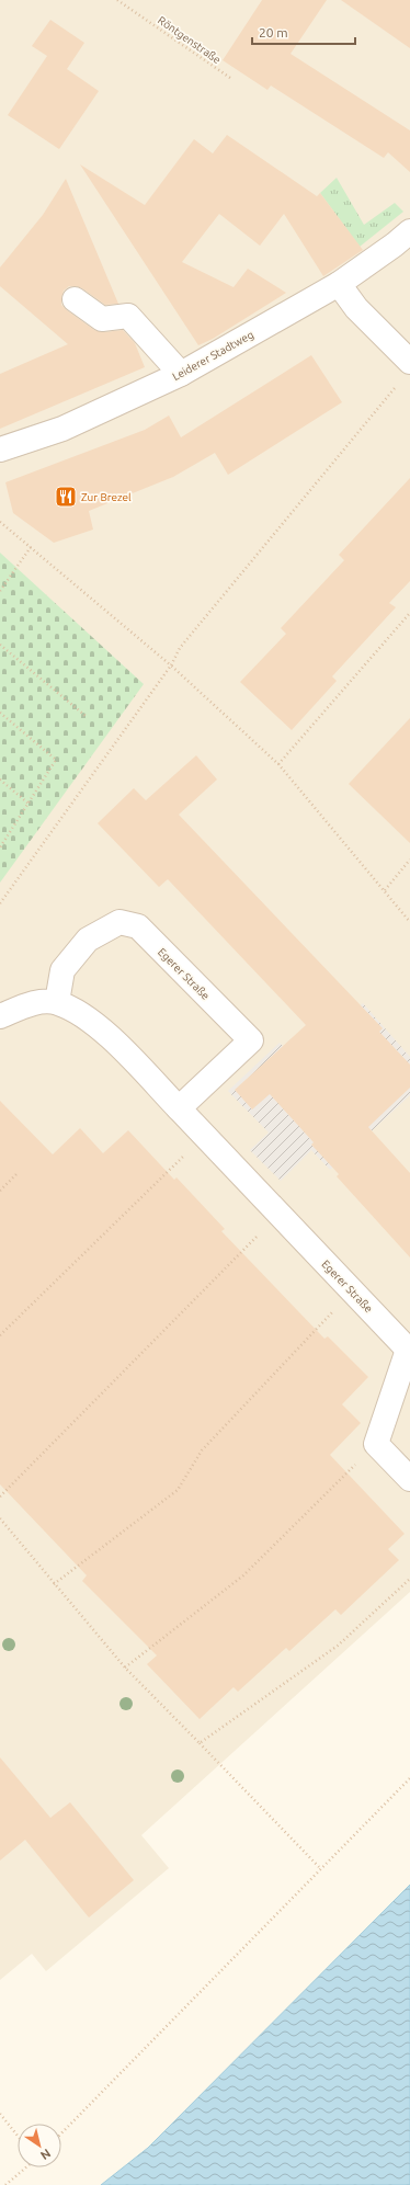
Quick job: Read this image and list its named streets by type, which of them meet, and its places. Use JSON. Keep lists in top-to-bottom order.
{
  "streets": {
    "street": ["Leiderer Stadtweg", "Egerer Straße"],
    "path": ["Röntgenstraße"]
  },
  "places": {
    "restaurant": ["Zur Brezel"]
  },
  "scale_bar": "20 m",
  "north": "bottom right"
}
